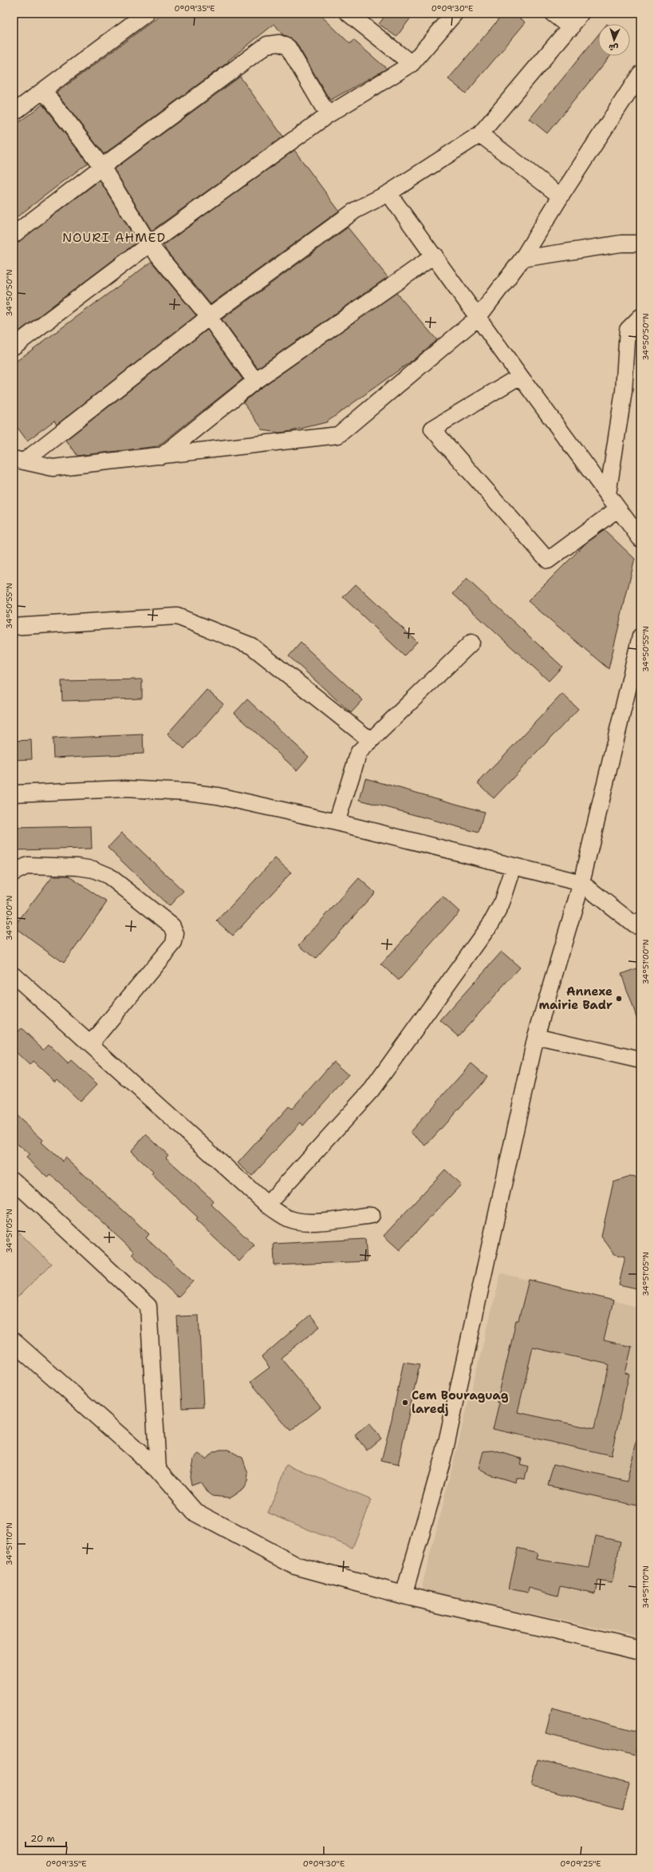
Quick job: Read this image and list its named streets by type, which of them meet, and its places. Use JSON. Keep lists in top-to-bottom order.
{
  "districts": ["NOURI AHMED"],
  "places": ["Annexe mairie Badr", "Cem Bouraguag laredj"],
  "scale_bar": "20 m",
  "north": "bottom",
  "coordinates": [
    "0°09'35\"E",
    "0°09'30\"E",
    "34°50'50\"N",
    "34°50'55\"N",
    "34°51'00\"N",
    "34°51'05\"N",
    "34°51'10\"N",
    "0°09'25\"E"
  ]
}
